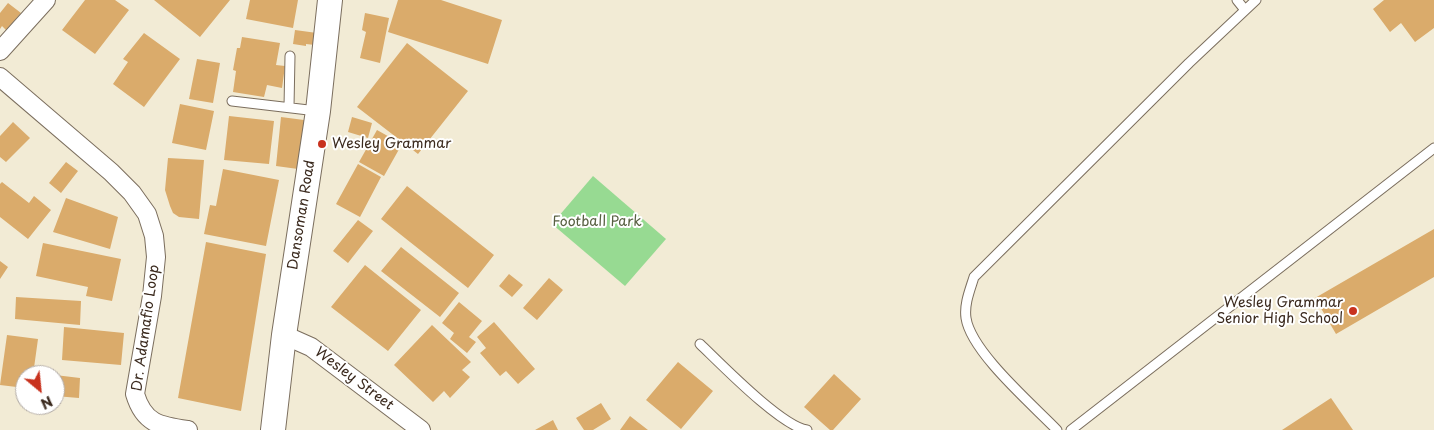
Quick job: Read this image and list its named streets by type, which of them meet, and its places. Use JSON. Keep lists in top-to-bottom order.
{
  "streets": {
    "main road": ["Dansoman Road"],
    "street": ["Dr. Adamafio Loop", "Wesley Street"]
  },
  "crossings": [
    ["Dansoman Road", "Wesley Street"]
  ],
  "parks": ["Football Park"],
  "places": ["Wesley Grammar", "Wesley Grammar Senior High School"],
  "north": "bottom right"
}
